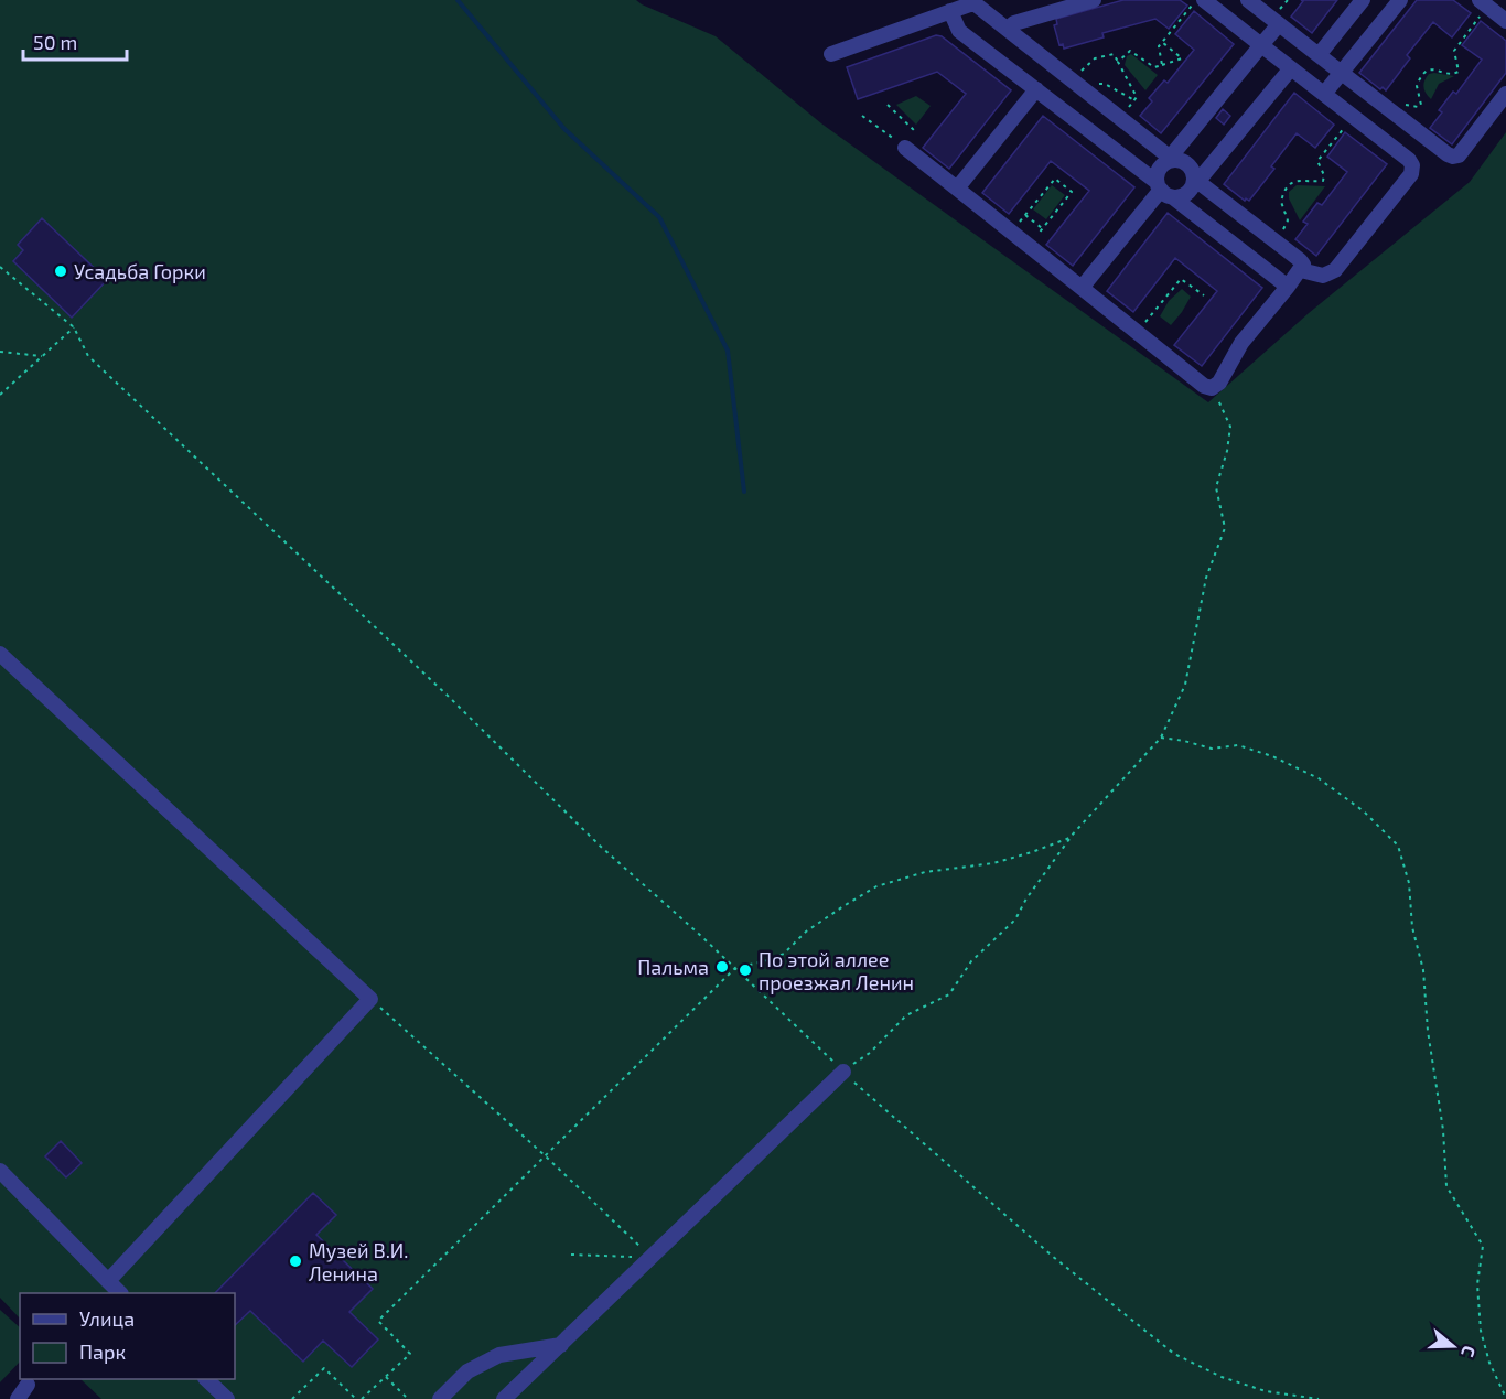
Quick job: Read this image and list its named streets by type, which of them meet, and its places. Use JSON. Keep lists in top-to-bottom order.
{
  "places": [
    "Усадьба Горки",
    "Пальма",
    "По этой аллее проезжал Ленин",
    "Музей В.И. Ленина"
  ],
  "legend": ["Улица", "Парк"],
  "scale_bar": "50 m",
  "north": "right"
}
